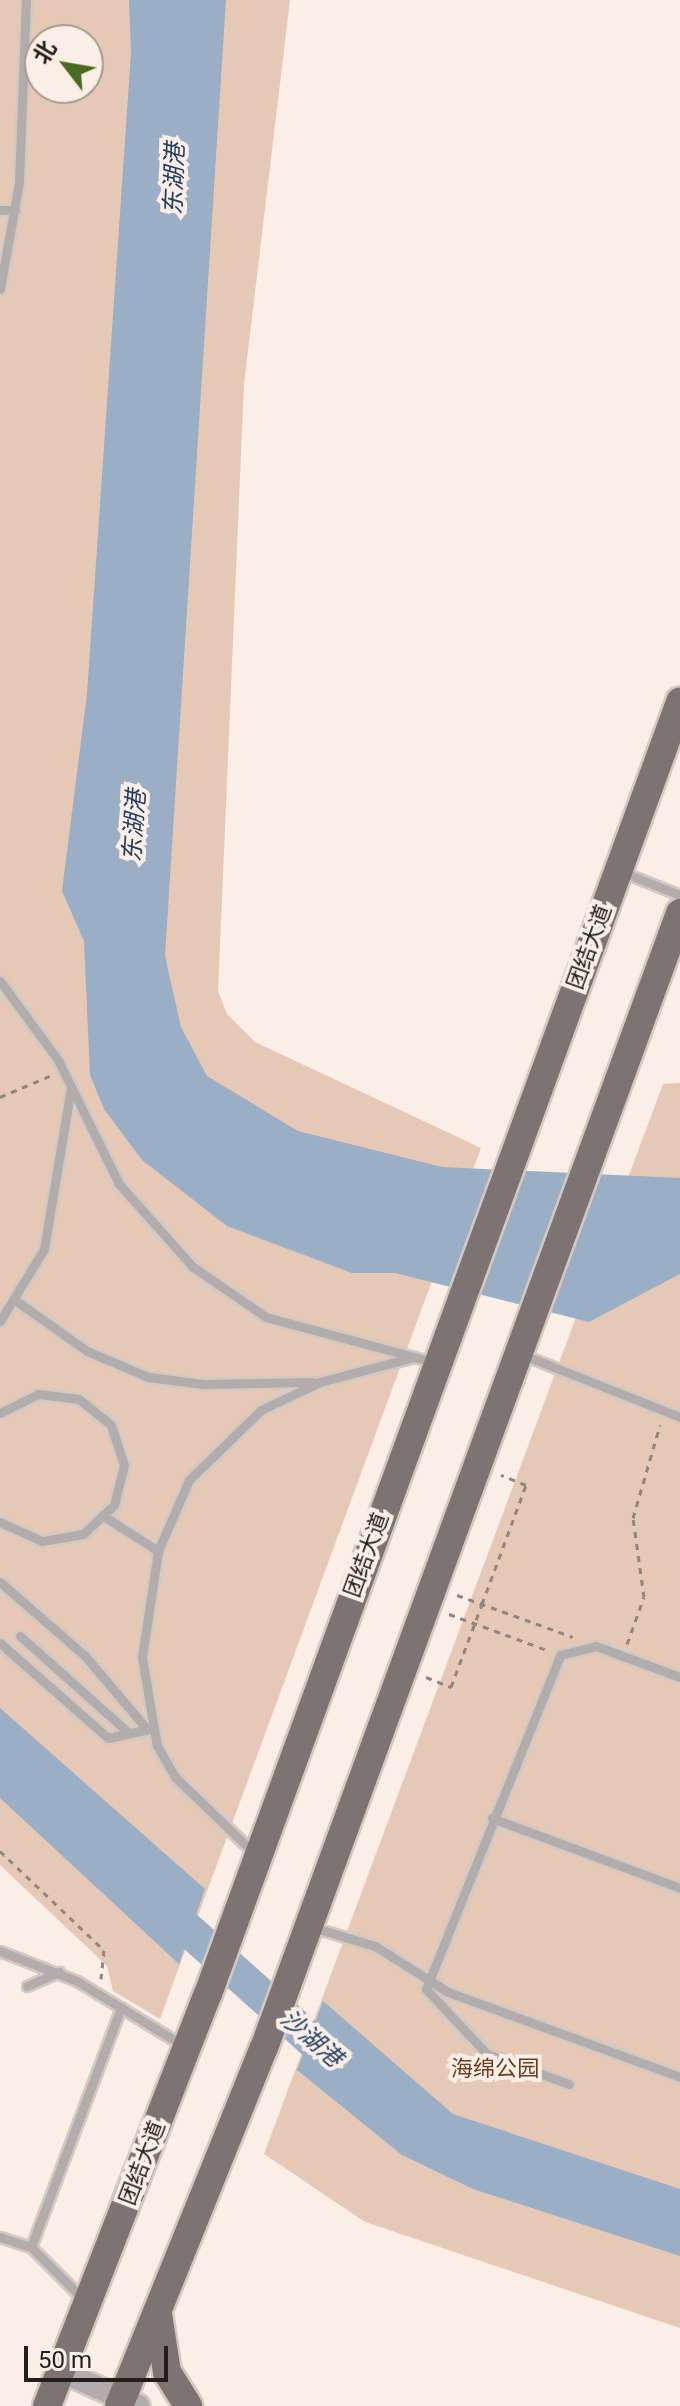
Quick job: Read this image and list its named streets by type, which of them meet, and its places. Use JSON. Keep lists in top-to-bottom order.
{
  "streets": {
    "main road": ["团结大道"]
  },
  "water": ["东湖港", "沙湖港"],
  "parks": ["海绵公园"],
  "scale_bar": "50 m",
  "north": "top left"
}
